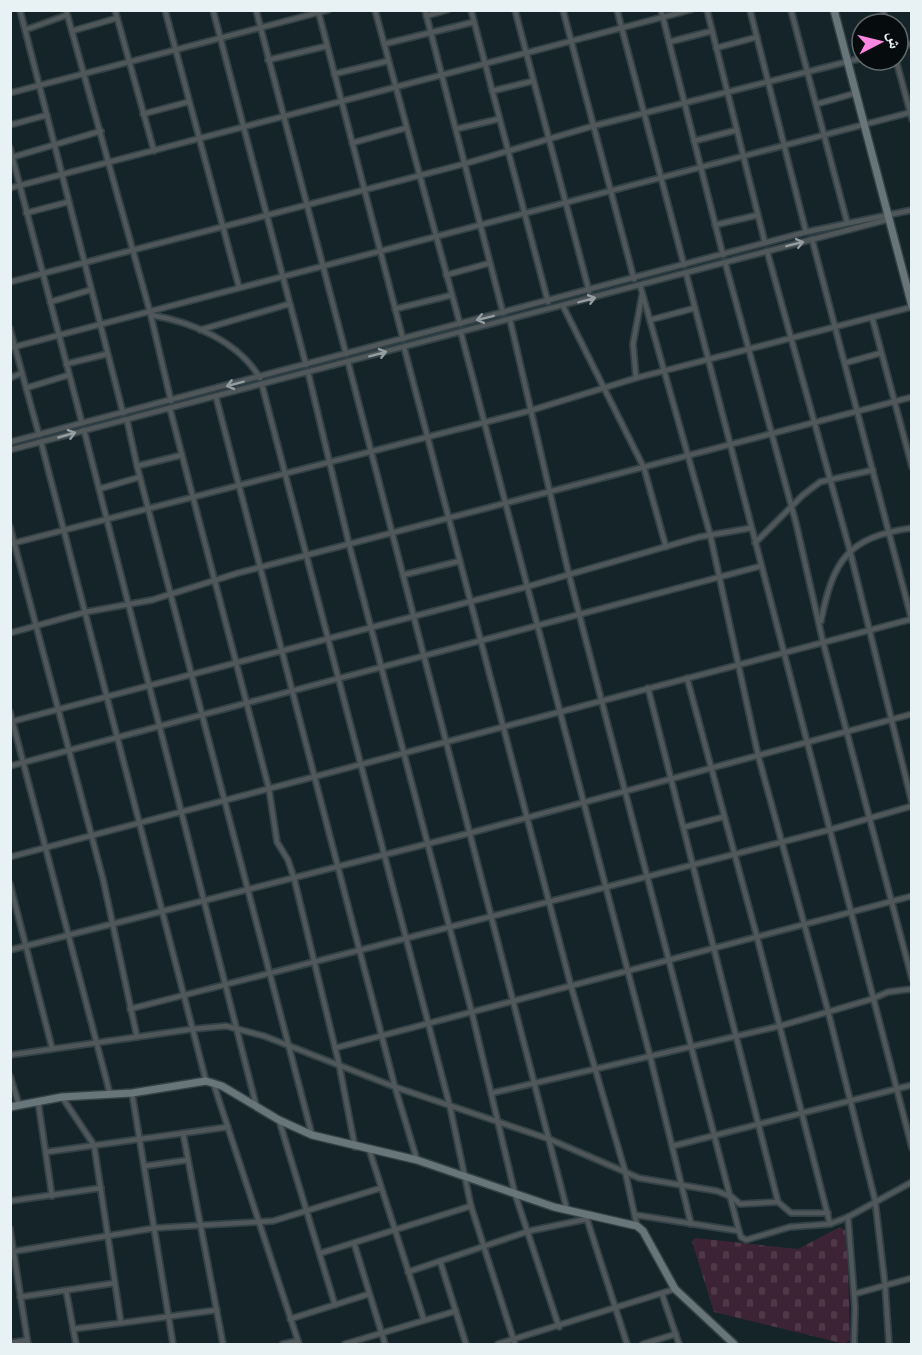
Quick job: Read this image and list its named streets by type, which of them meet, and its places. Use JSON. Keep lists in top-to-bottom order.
{
  "north": "right"
}
